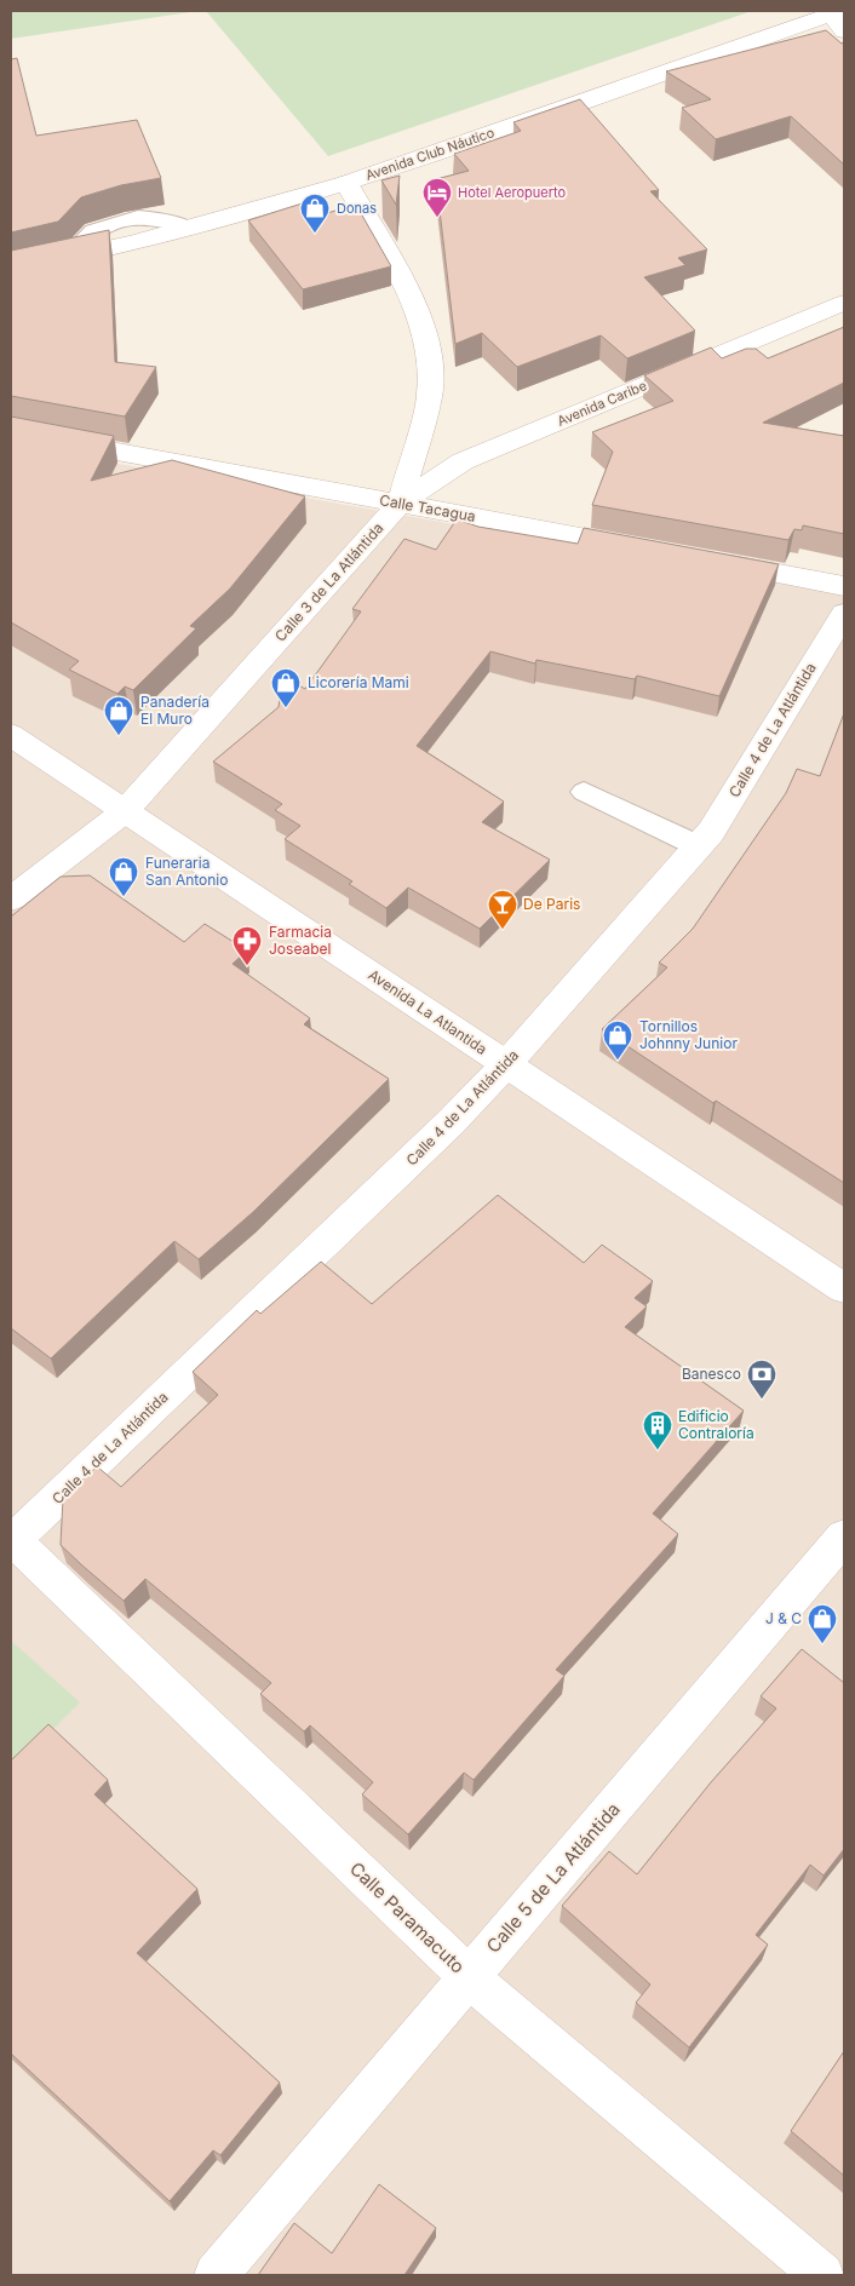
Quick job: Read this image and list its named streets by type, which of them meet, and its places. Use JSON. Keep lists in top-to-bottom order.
{
  "streets": {
    "street": [
      "Avenida Club Náutico",
      "Avenida Caribe",
      "Calle Tacagua",
      "Calle 3 de La Atlántida",
      "Calle 4 de La Atlántida",
      "Avenida La Atlantida",
      "Calle 5 de La Atlántida",
      "Calle Paramacuto"
    ]
  },
  "crossings": [
    ["Avenida Club Náutico", "Calle 3 de La Atlántida"],
    ["Avenida Caribe", "Calle Tacagua"],
    ["Avenida Caribe", "Calle 3 de La Atlántida"],
    ["Calle Tacagua", "Calle 3 de La Atlántida"],
    ["Calle 3 de La Atlántida", "Avenida La Atlantida"],
    ["Calle 4 de La Atlántida", "Avenida La Atlantida"],
    ["Calle 4 de La Atlántida", "Calle Paramacuto"],
    ["Calle 5 de La Atlántida", "Calle Paramacuto"]
  ],
  "places": {
    "hotel": ["Hotel Aeropuerto"],
    "shop": [
      "Donas",
      "Licorería Mami",
      "Panadería El Muro",
      "Funeraria San Antonio",
      "Tornillos Johnny Junior",
      "J & C"
    ],
    "bar": ["De Paris"],
    "pharmacy": ["Farmacia Joseabel"],
    "bank": ["Banesco"],
    "building": ["Edificio Contraloría"]
  }
}
